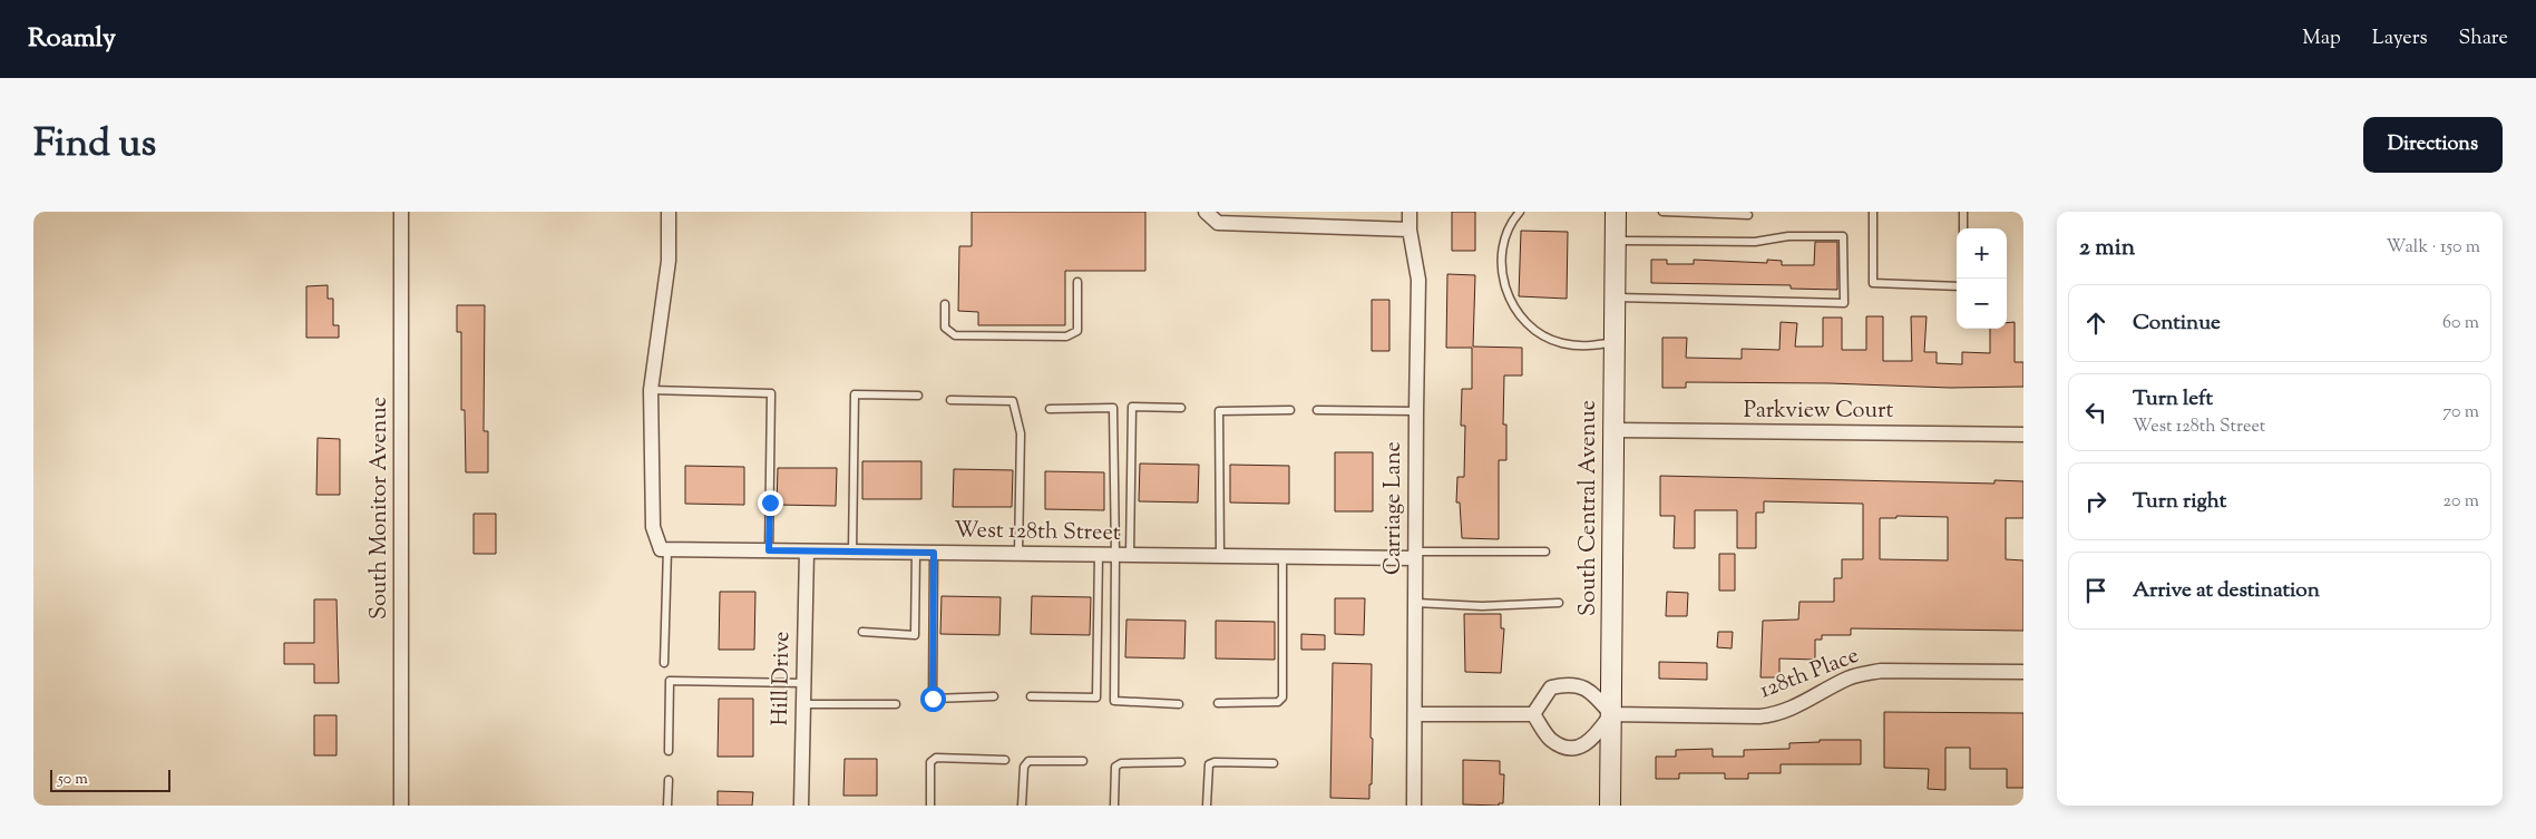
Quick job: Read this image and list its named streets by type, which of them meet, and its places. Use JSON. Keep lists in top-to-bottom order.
{
  "streets": {
    "street": [
      "Parkview Court",
      "South Monitor Avenue",
      "Carriage Lane",
      "South Central Avenue",
      "West 128th Street",
      "128th Place",
      "Hill Drive"
    ]
  },
  "crossings": [
    ["Parkview Court", "South Central Avenue"],
    ["Carriage Lane", "West 128th Street"],
    ["South Central Avenue", "128th Place"],
    ["West 128th Street", "Hill Drive"]
  ],
  "scale_bar": "50 m",
  "page": {
    "header": "Roamly",
    "nav": ["Map", "Layers", "Share"],
    "title": "Find us",
    "buttons": "Directions",
    "heading": ["2 min", "Walk · 150 m"],
    "map_buttons": ["+", "−"],
    "list": [
      ["Continue", "60 m"],
      ["Turn left", "West 128th Street", "70 m"],
      ["Turn right", "20 m"],
      "Arrive at destination"
    ],
    "scale": "50 m"
  }
}
